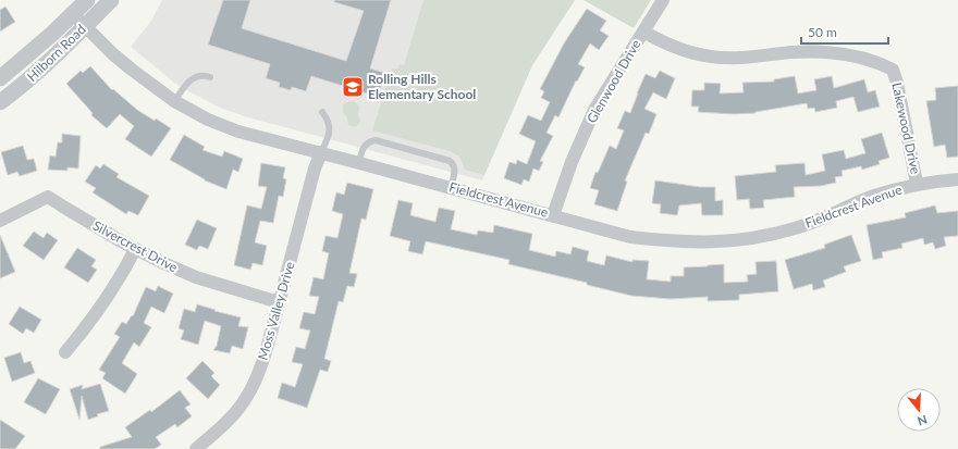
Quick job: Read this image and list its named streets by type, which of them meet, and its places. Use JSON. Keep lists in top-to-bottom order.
{
  "streets": {
    "street": [
      "Hilborn Road",
      "Glenwood Drive",
      "Lakewood Drive",
      "Fieldcrest Avenue",
      "Silvercrest Drive",
      "Moss Valley Drive"
    ]
  },
  "crossings": [
    ["Hilborn Road", "Fieldcrest Avenue"],
    ["Glenwood Drive", "Lakewood Drive"],
    ["Glenwood Drive", "Fieldcrest Avenue"],
    ["Lakewood Drive", "Fieldcrest Avenue"],
    ["Fieldcrest Avenue", "Moss Valley Drive"],
    ["Silvercrest Drive", "Moss Valley Drive"]
  ],
  "places": {
    "school or university": ["Rolling Hills Elementary School"]
  },
  "scale_bar": "50 m",
  "north": "bottom"
}
